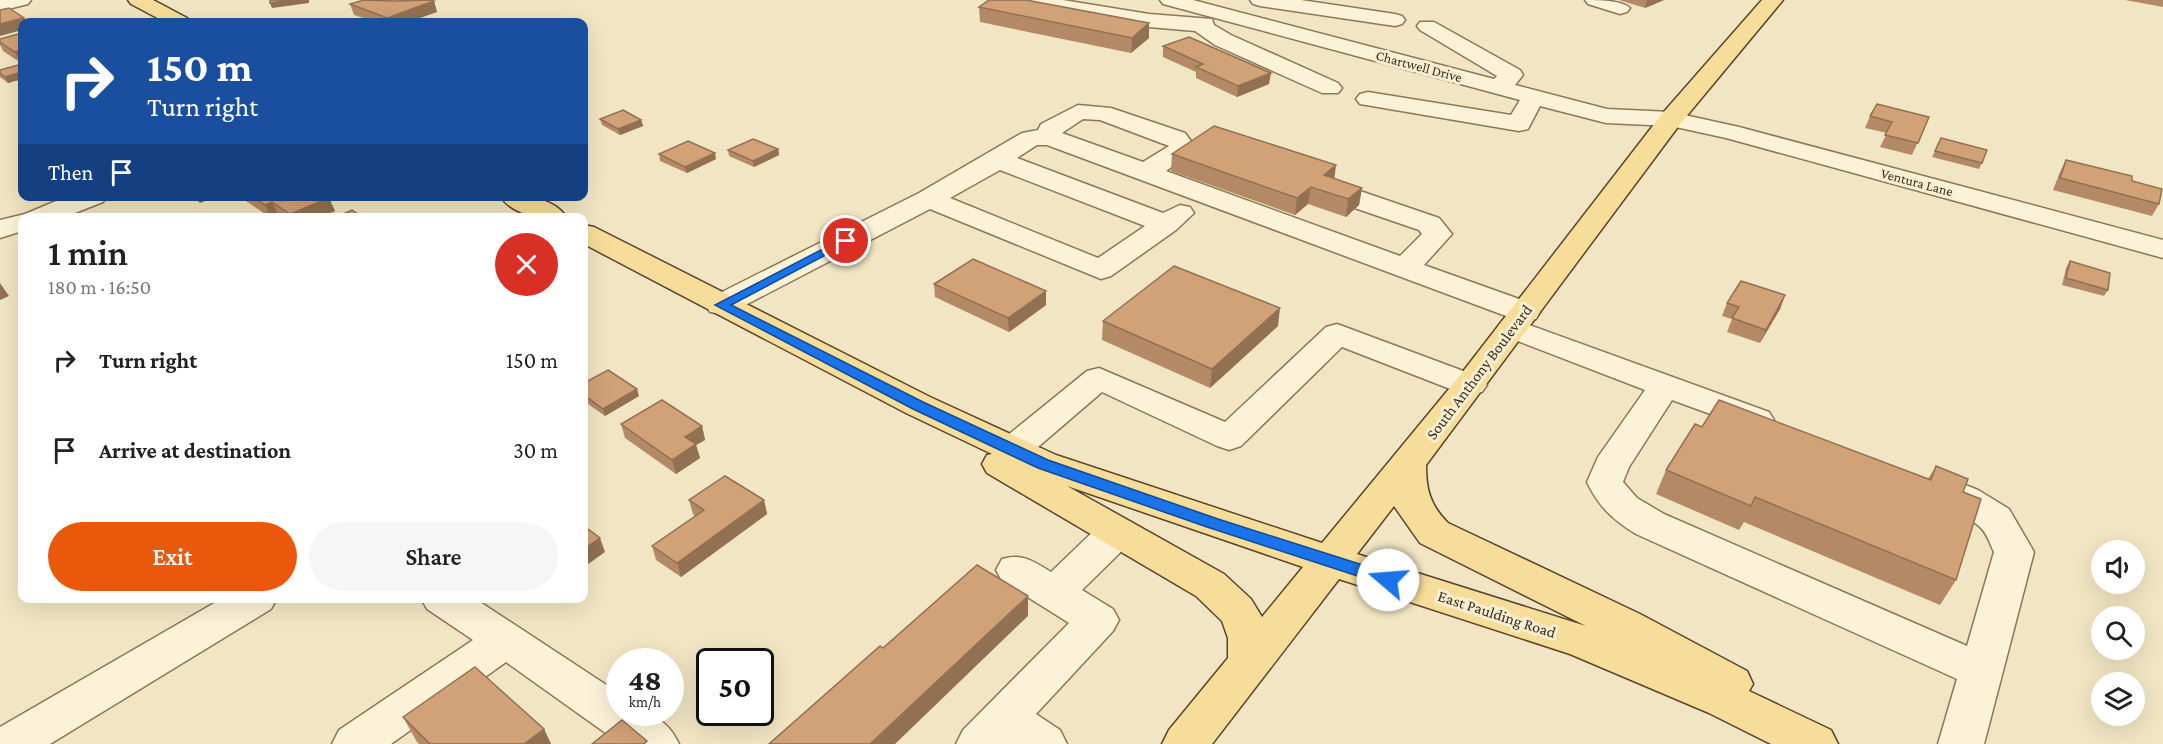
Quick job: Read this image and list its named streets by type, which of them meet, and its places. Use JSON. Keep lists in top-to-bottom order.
{
  "streets": {
    "main road": ["South Anthony Boulevard", "East Paulding Road"],
    "street": ["Chartwell Drive", "Ventura Lane"]
  },
  "crossings": [
    ["Chartwell Drive", "Ventura Lane"],
    ["Chartwell Drive", "South Anthony Boulevard"],
    ["Ventura Lane", "South Anthony Boulevard"],
    ["South Anthony Boulevard", "East Paulding Road"]
  ],
  "page": {
    "turn": ["150 m", "Turn right"],
    "then": "Then",
    "heading": ["1 min", "180 m · 16:50"],
    "list": [
      {
        "name": "Turn right",
        "value": "150 m"
      },
      {
        "name": "Arrive at destination",
        "value": "30 m"
      }
    ],
    "buttons": ["Exit", "Share"],
    "speed": "48 km/h",
    "limit": "50"
  }
}
